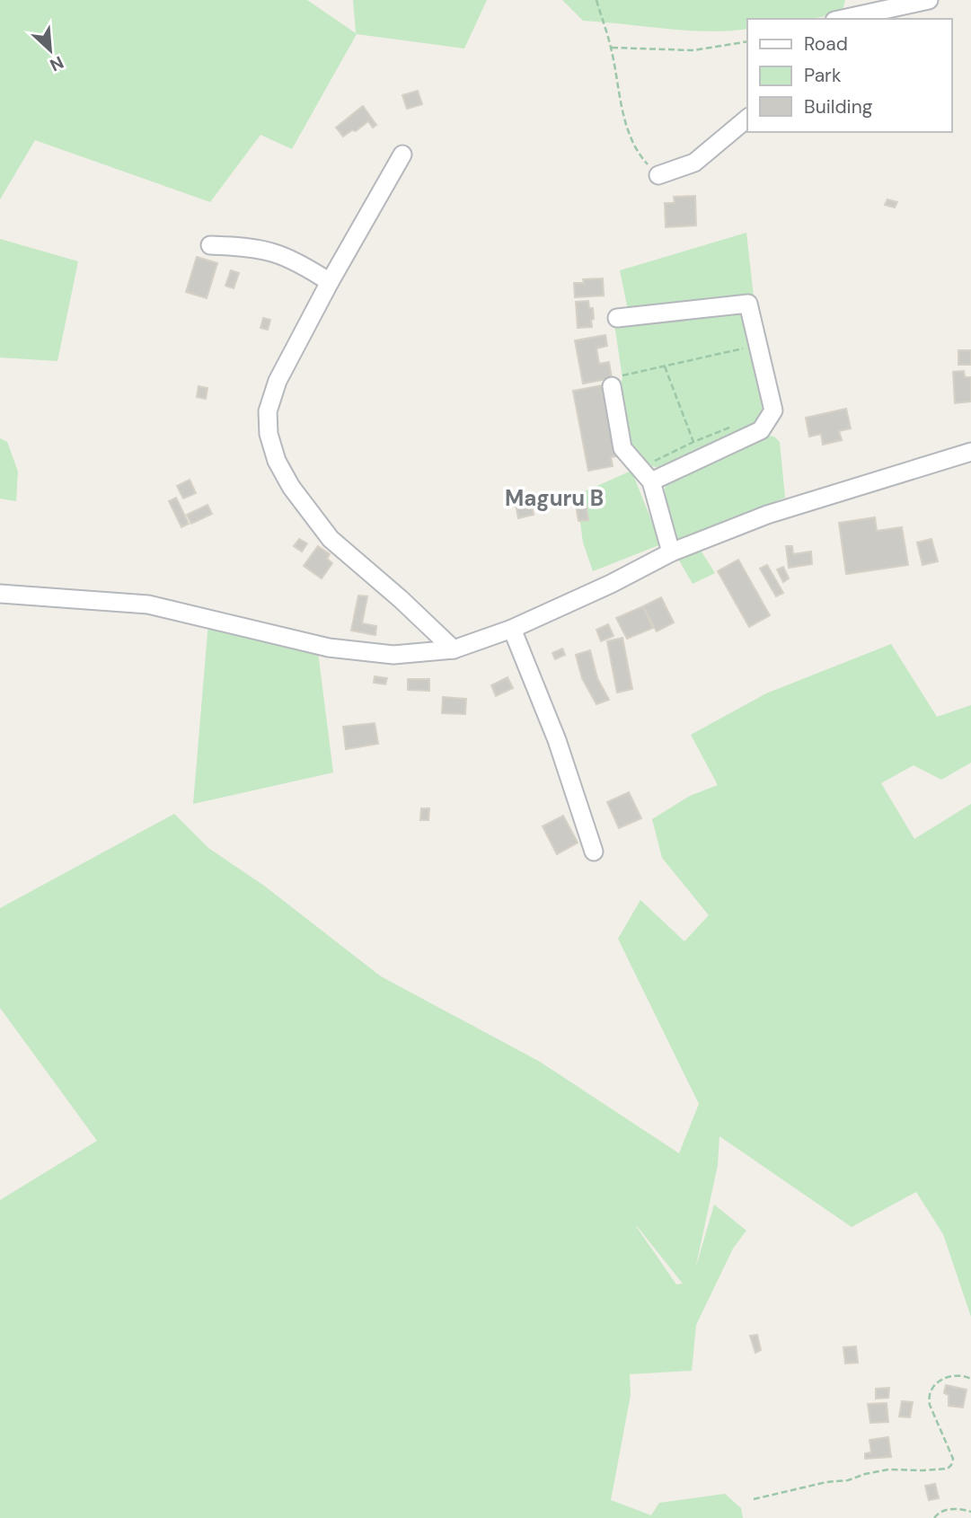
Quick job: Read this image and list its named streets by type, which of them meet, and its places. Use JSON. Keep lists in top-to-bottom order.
{
  "districts": ["Maguru B"],
  "legend": ["Road", "Park", "Building"],
  "north": "bottom right"
}
